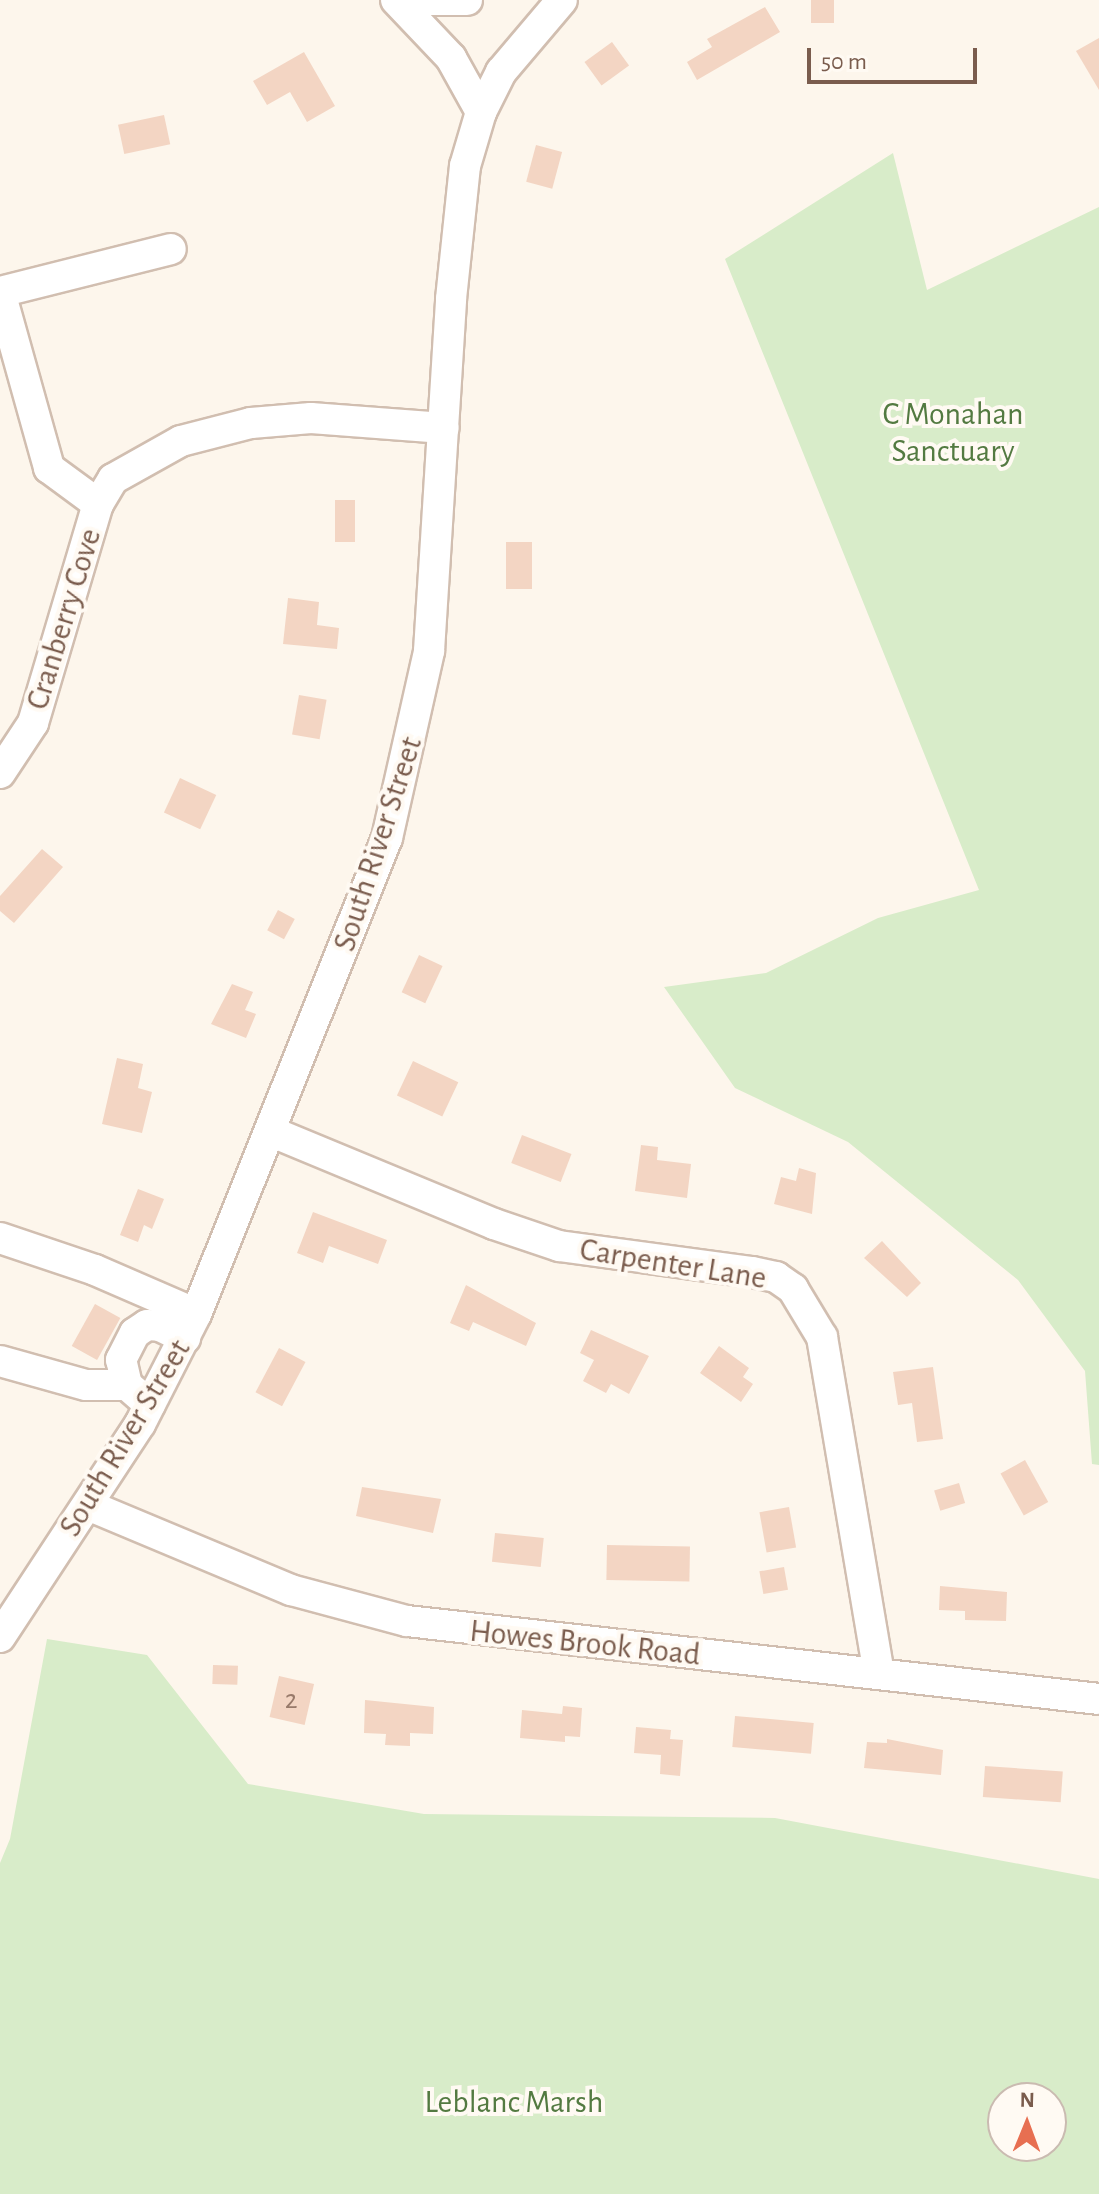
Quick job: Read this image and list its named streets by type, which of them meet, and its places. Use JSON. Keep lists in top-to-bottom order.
{
  "streets": {
    "street": [
      "Cranberry Cove",
      "South River Street",
      "Carpenter Lane",
      "Howes Brook Road"
    ]
  },
  "crossings": [
    ["Cranberry Cove", "South River Street"],
    ["South River Street", "Carpenter Lane"],
    ["South River Street", "Howes Brook Road"],
    ["Carpenter Lane", "Howes Brook Road"]
  ],
  "parks": ["C Monahan Sanctuary", "Leblanc Marsh"],
  "house_numbers": ["2"],
  "scale_bar": "50 m",
  "north": "top"
}
